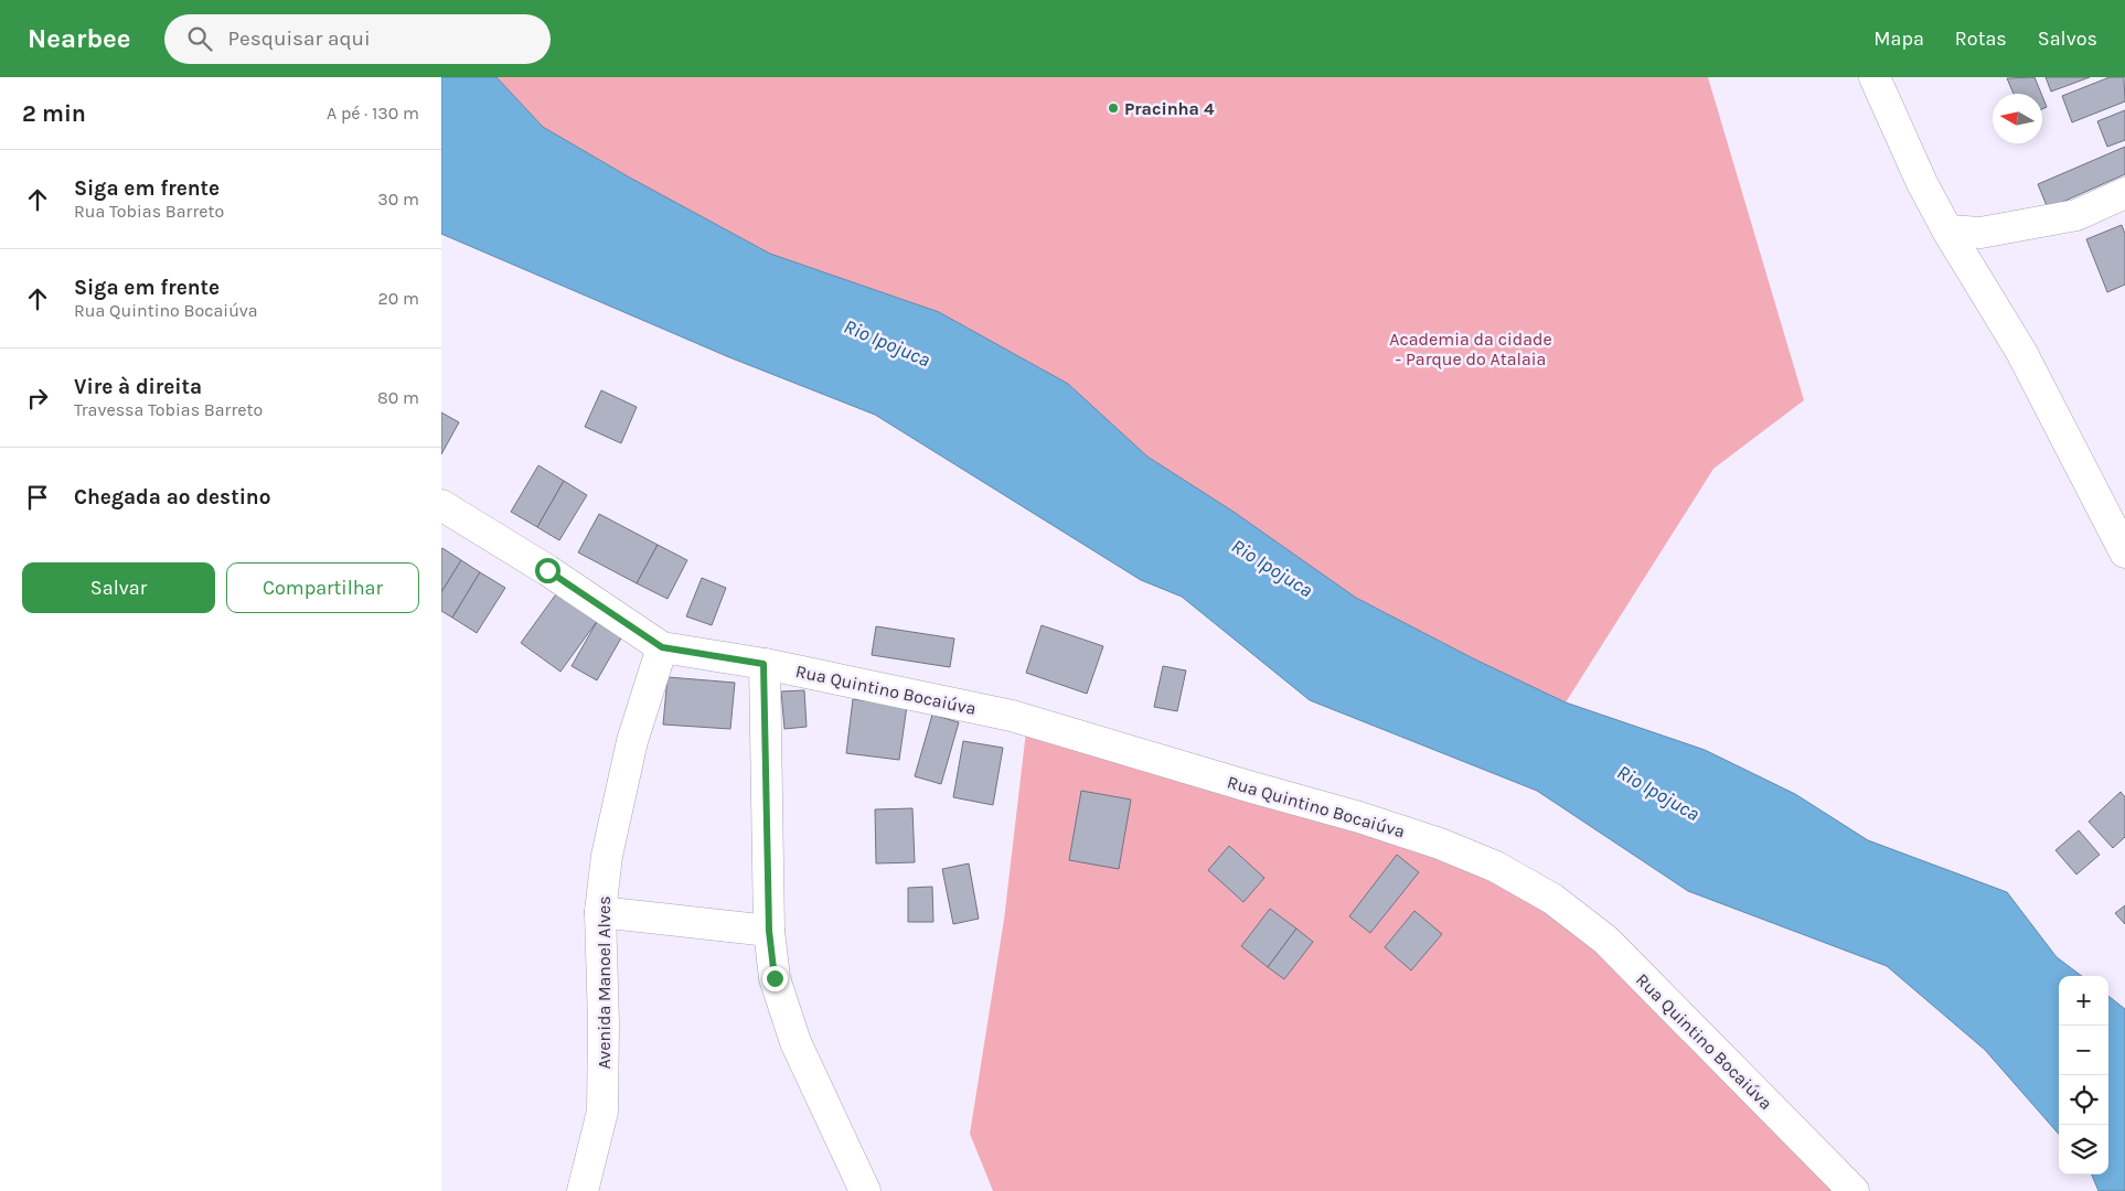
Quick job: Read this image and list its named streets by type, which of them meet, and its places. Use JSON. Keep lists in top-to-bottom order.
{
  "streets": {
    "street": ["Rua Quintino Bocaiúva", "Avenida Manoel Alves"]
  },
  "crossings": [
    ["Rua Quintino Bocaiúva", "Avenida Manoel Alves"]
  ],
  "water": ["Rio Ipojuca"],
  "parks": ["Academia da cidade - Parque do Atalaia"],
  "places": ["Pracinha 4"],
  "north": "left",
  "page": {
    "header": "Nearbee",
    "search": "Pesquisar aqui",
    "nav": ["Mapa", "Rotas", "Salvos"],
    "heading": ["2 min", "A pé · 130 m"],
    "list": [
      ["Siga em frente", "Rua Tobias Barreto", "30 m"],
      ["Siga em frente", "Rua Quintino Bocaiúva", "20 m"],
      ["Vire à direita", "Travessa Tobias Barreto", "80 m"],
      "Chegada ao destino"
    ],
    "buttons": ["Salvar", "Compartilhar"],
    "map_buttons": ["+", "−"]
  }
}
